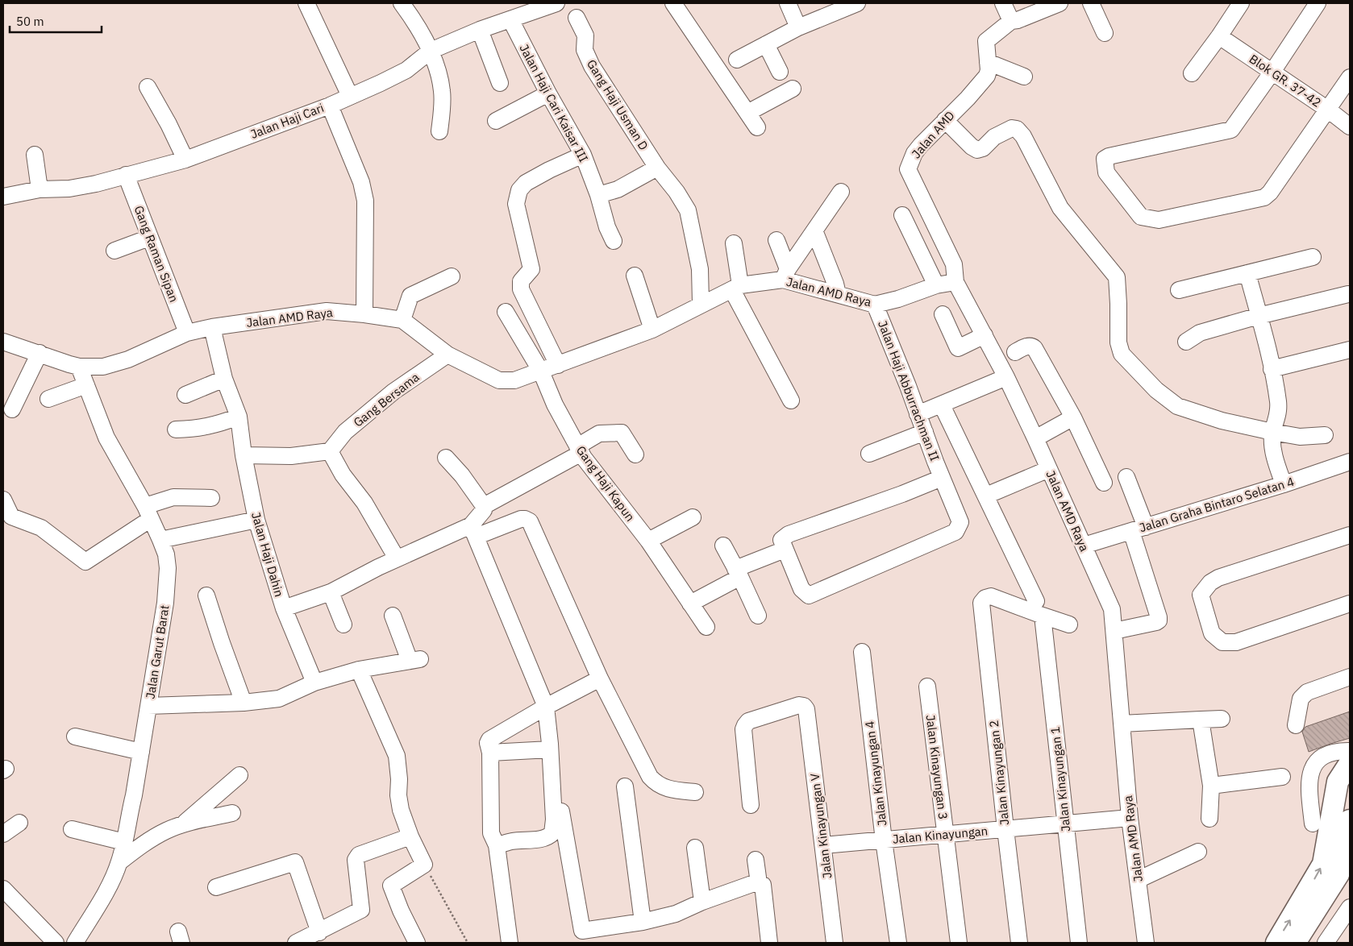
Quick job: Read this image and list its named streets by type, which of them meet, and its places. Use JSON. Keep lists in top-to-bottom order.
{
  "streets": {
    "street": [
      "Blok GR. 37-42",
      "Jalan Haji Cari Kaisar III",
      "Gang Haji Usman D",
      "Jalan Haji Cari",
      "Jalan AMD",
      "Gang Raman Sipan",
      "Jalan AMD Raya",
      "Jalan Haji Abburrachman II",
      "Gang Bersama",
      "Gang Haji Kapun",
      "Jalan Graha Bintaro Selatan 4",
      "Jalan Haji Dahin",
      "Jalan Garut Barat",
      "Jalan Kinayungan 3",
      "Jalan Kinayungan 2",
      "Jalan Kinayungan 4",
      "Jalan Kinayungan 1",
      "Jalan Kinayungan V",
      "Jalan Kinayungan"
    ]
  },
  "crossings": [
    ["Jalan Haji Cari Kaisar III", "Jalan Haji Cari"],
    ["Gang Haji Usman D", "Jalan AMD Raya"],
    ["Jalan Haji Cari", "Gang Raman Sipan"],
    ["Jalan AMD", "Jalan AMD Raya"],
    ["Gang Raman Sipan", "Jalan AMD Raya"],
    ["Jalan AMD Raya", "Jalan Haji Abburrachman II"],
    ["Jalan AMD Raya", "Gang Bersama"],
    ["Jalan AMD Raya", "Gang Haji Kapun"],
    ["Jalan AMD Raya", "Jalan Graha Bintaro Selatan 4"],
    ["Jalan AMD Raya", "Jalan Haji Dahin"],
    ["Jalan AMD Raya", "Jalan Garut Barat"],
    ["Jalan AMD Raya", "Jalan Kinayungan"],
    ["Jalan Kinayungan 3", "Jalan Kinayungan"],
    ["Jalan Kinayungan 2", "Jalan Kinayungan 1"],
    ["Jalan Kinayungan 2", "Jalan Kinayungan"],
    ["Jalan Kinayungan 4", "Jalan Kinayungan"],
    ["Jalan Kinayungan 1", "Jalan Kinayungan"],
    ["Jalan Kinayungan V", "Jalan Kinayungan"]
  ],
  "scale_bar": "50 m"
}
